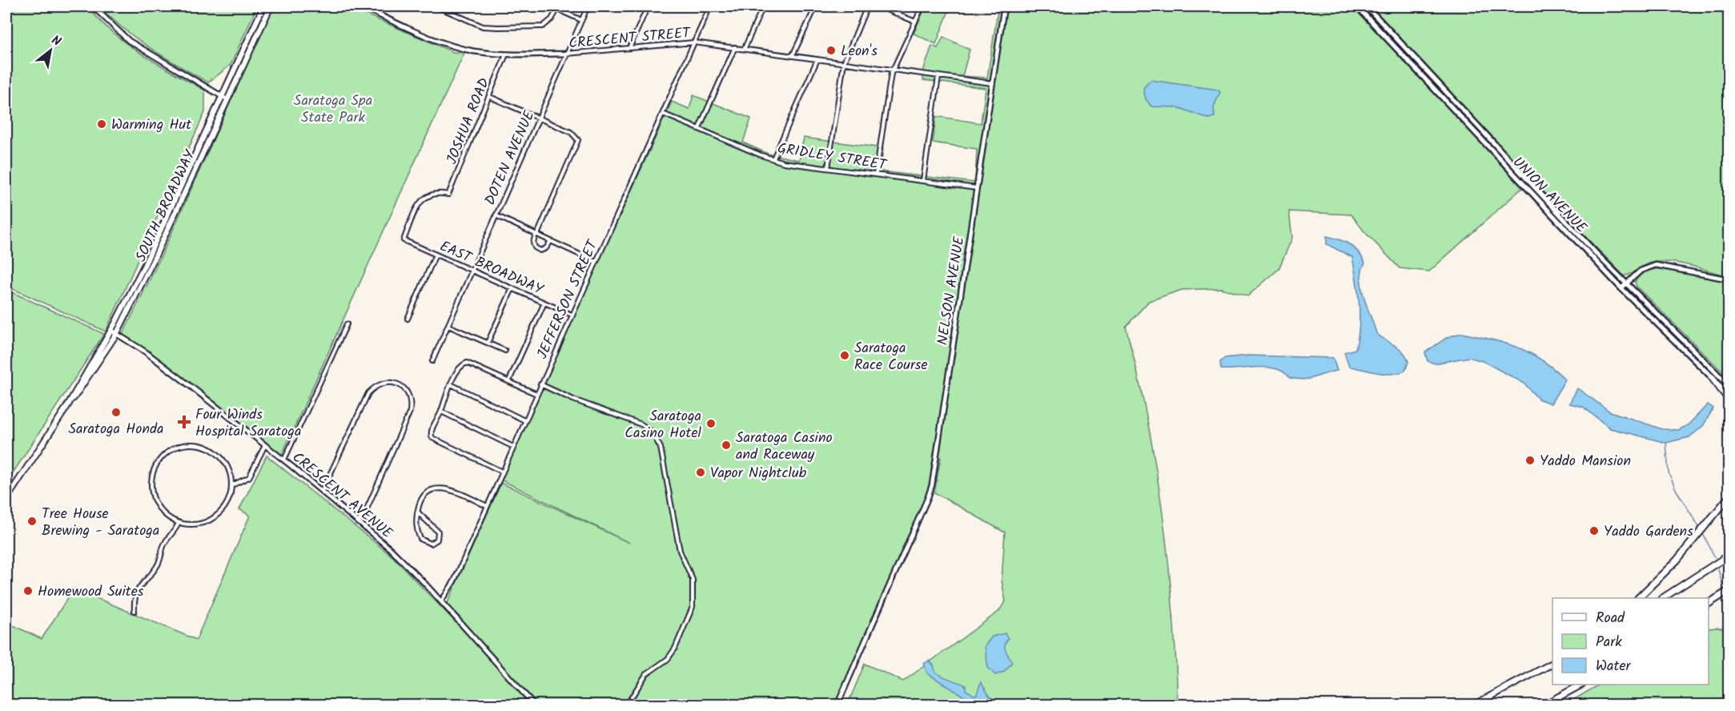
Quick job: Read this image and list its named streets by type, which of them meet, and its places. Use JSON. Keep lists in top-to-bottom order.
{
  "streets": {
    "main road": ["UNION AVENUE", "SOUTH BROADWAY"],
    "street": [
      "CRESCENT STREET",
      "JOSHUA ROAD",
      "GRIDLEY STREET",
      "DOTEN AVENUE",
      "EAST BROADWAY",
      "NELSON AVENUE",
      "JEFFERSON STREET",
      "CRESCENT AVENUE"
    ]
  },
  "crossings": [
    ["CRESCENT STREET", "JOSHUA ROAD"],
    ["CRESCENT STREET", "DOTEN AVENUE"],
    ["CRESCENT STREET", "NELSON AVENUE"],
    ["CRESCENT STREET", "JEFFERSON STREET"],
    ["JOSHUA ROAD", "EAST BROADWAY"],
    ["GRIDLEY STREET", "NELSON AVENUE"],
    ["GRIDLEY STREET", "JEFFERSON STREET"],
    ["DOTEN AVENUE", "EAST BROADWAY"],
    ["SOUTH BROADWAY", "CRESCENT AVENUE"],
    ["EAST BROADWAY", "JEFFERSON STREET"],
    ["JEFFERSON STREET", "CRESCENT AVENUE"]
  ],
  "parks": ["Saratoga Spa State Park"],
  "places": {
    "other": [
      "Leon's",
      "Warming Hut",
      "Saratoga Race Course",
      "Saratoga Honda",
      "Saratoga Casino Hotel",
      "Saratoga Casino and Raceway",
      "Yaddo Mansion",
      "Vapor Nightclub",
      "Tree House Brewing - Saratoga",
      "Yaddo Gardens",
      "Homewood Suites"
    ],
    "health": ["Four Winds Hospital Saratoga"]
  },
  "legend": ["Road", "Park", "Water"],
  "north": "top right"
}
